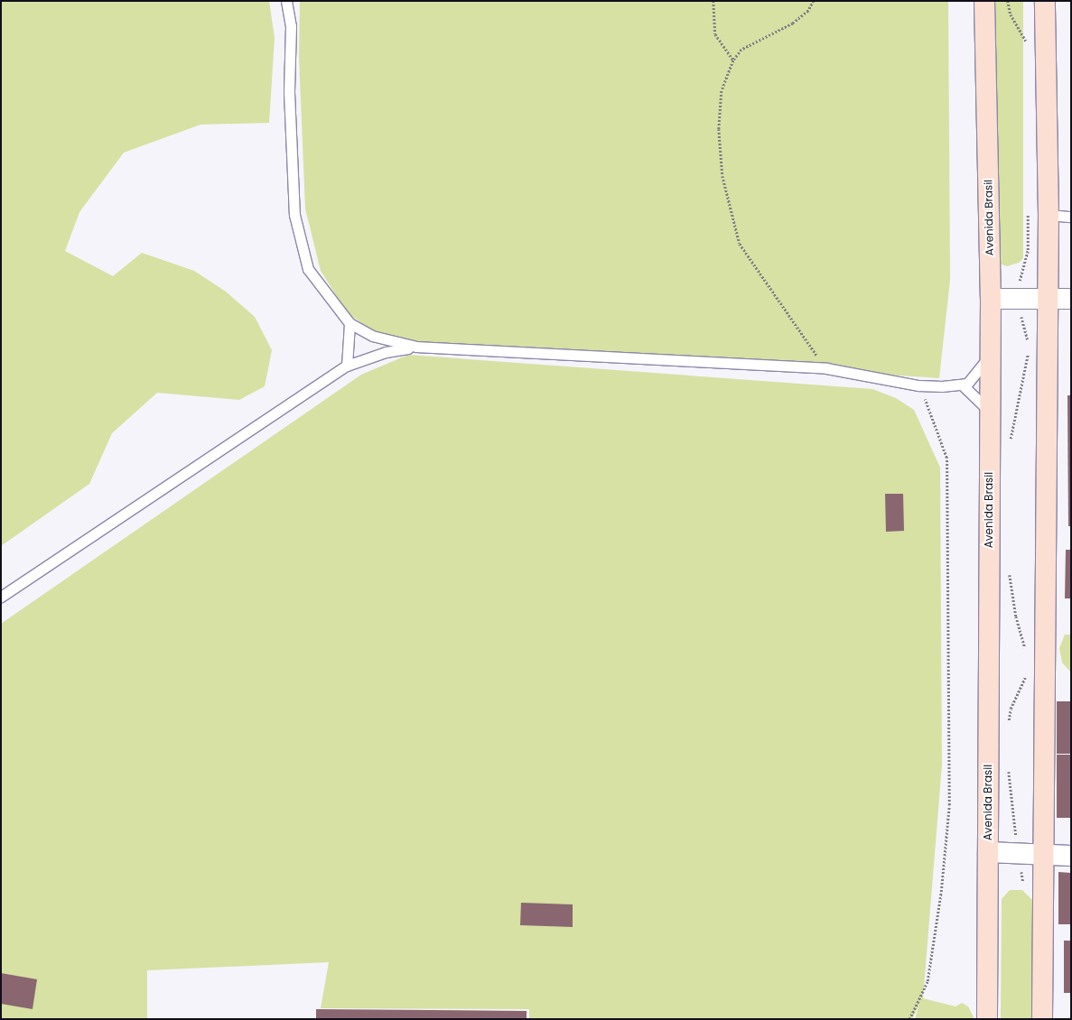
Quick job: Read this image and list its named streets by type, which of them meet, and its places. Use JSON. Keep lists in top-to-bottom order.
{
  "streets": {
    "main road": ["Avenida Brasil"]
  }
}
